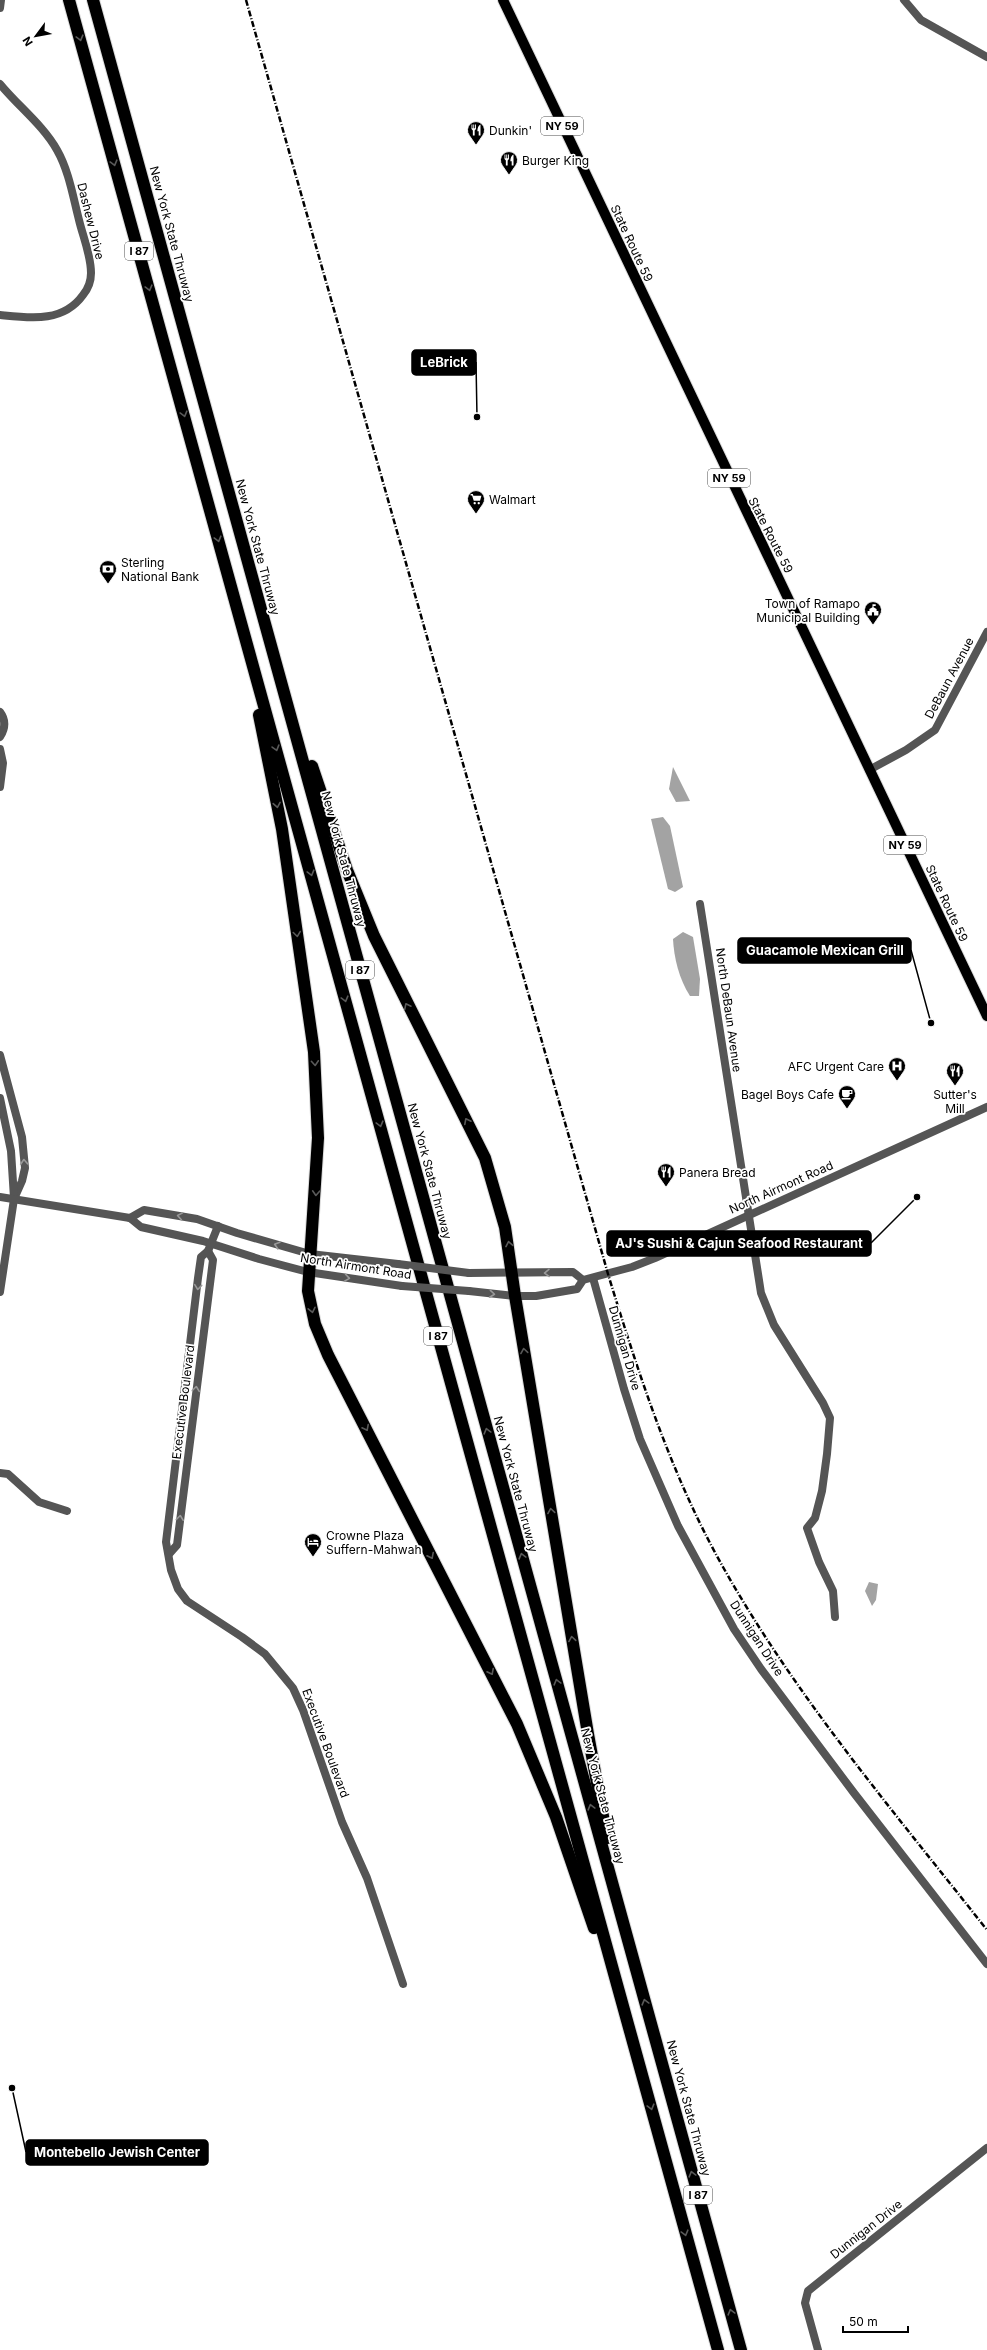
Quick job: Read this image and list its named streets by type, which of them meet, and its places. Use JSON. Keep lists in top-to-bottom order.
{
  "streets": {
    "highway": ["New York State Thruway", "I 87"],
    "main road": ["NY 59", "State Route 59"],
    "street": [
      "Dashew Drive",
      "DeBaun Avenue",
      "North DeBaun Avenue",
      "North Airmont Road",
      "Dunnigan Drive",
      "Executive Boulevard"
    ]
  },
  "crossings": [
    ["State Route 59", "DeBaun Avenue"],
    ["North DeBaun Avenue", "North Airmont Road"],
    ["North Airmont Road", "Dunnigan Drive"],
    ["North Airmont Road", "Executive Boulevard"]
  ],
  "places": {
    "restaurant": [
      "Dunkin'",
      "Burger King",
      "Sutter's Mill",
      "Panera Bread"
    ],
    "other": [
      "LeBrick",
      "Guacamole Mexican Grill",
      "AJ's Sushi & Cajun Seafood Restaurant",
      "Montebello Jewish Center"
    ],
    "supermarket": ["Walmart"],
    "bank": ["Sterling National Bank"],
    "public building": ["Town of Ramapo Municipal Building"],
    "hospital": ["AFC Urgent Care"],
    "cafe": ["Bagel Boys Cafe"],
    "hotel": ["Crowne Plaza Suffern-Mahwah"]
  },
  "scale_bar": "50 m",
  "north": "bottom left"
}
